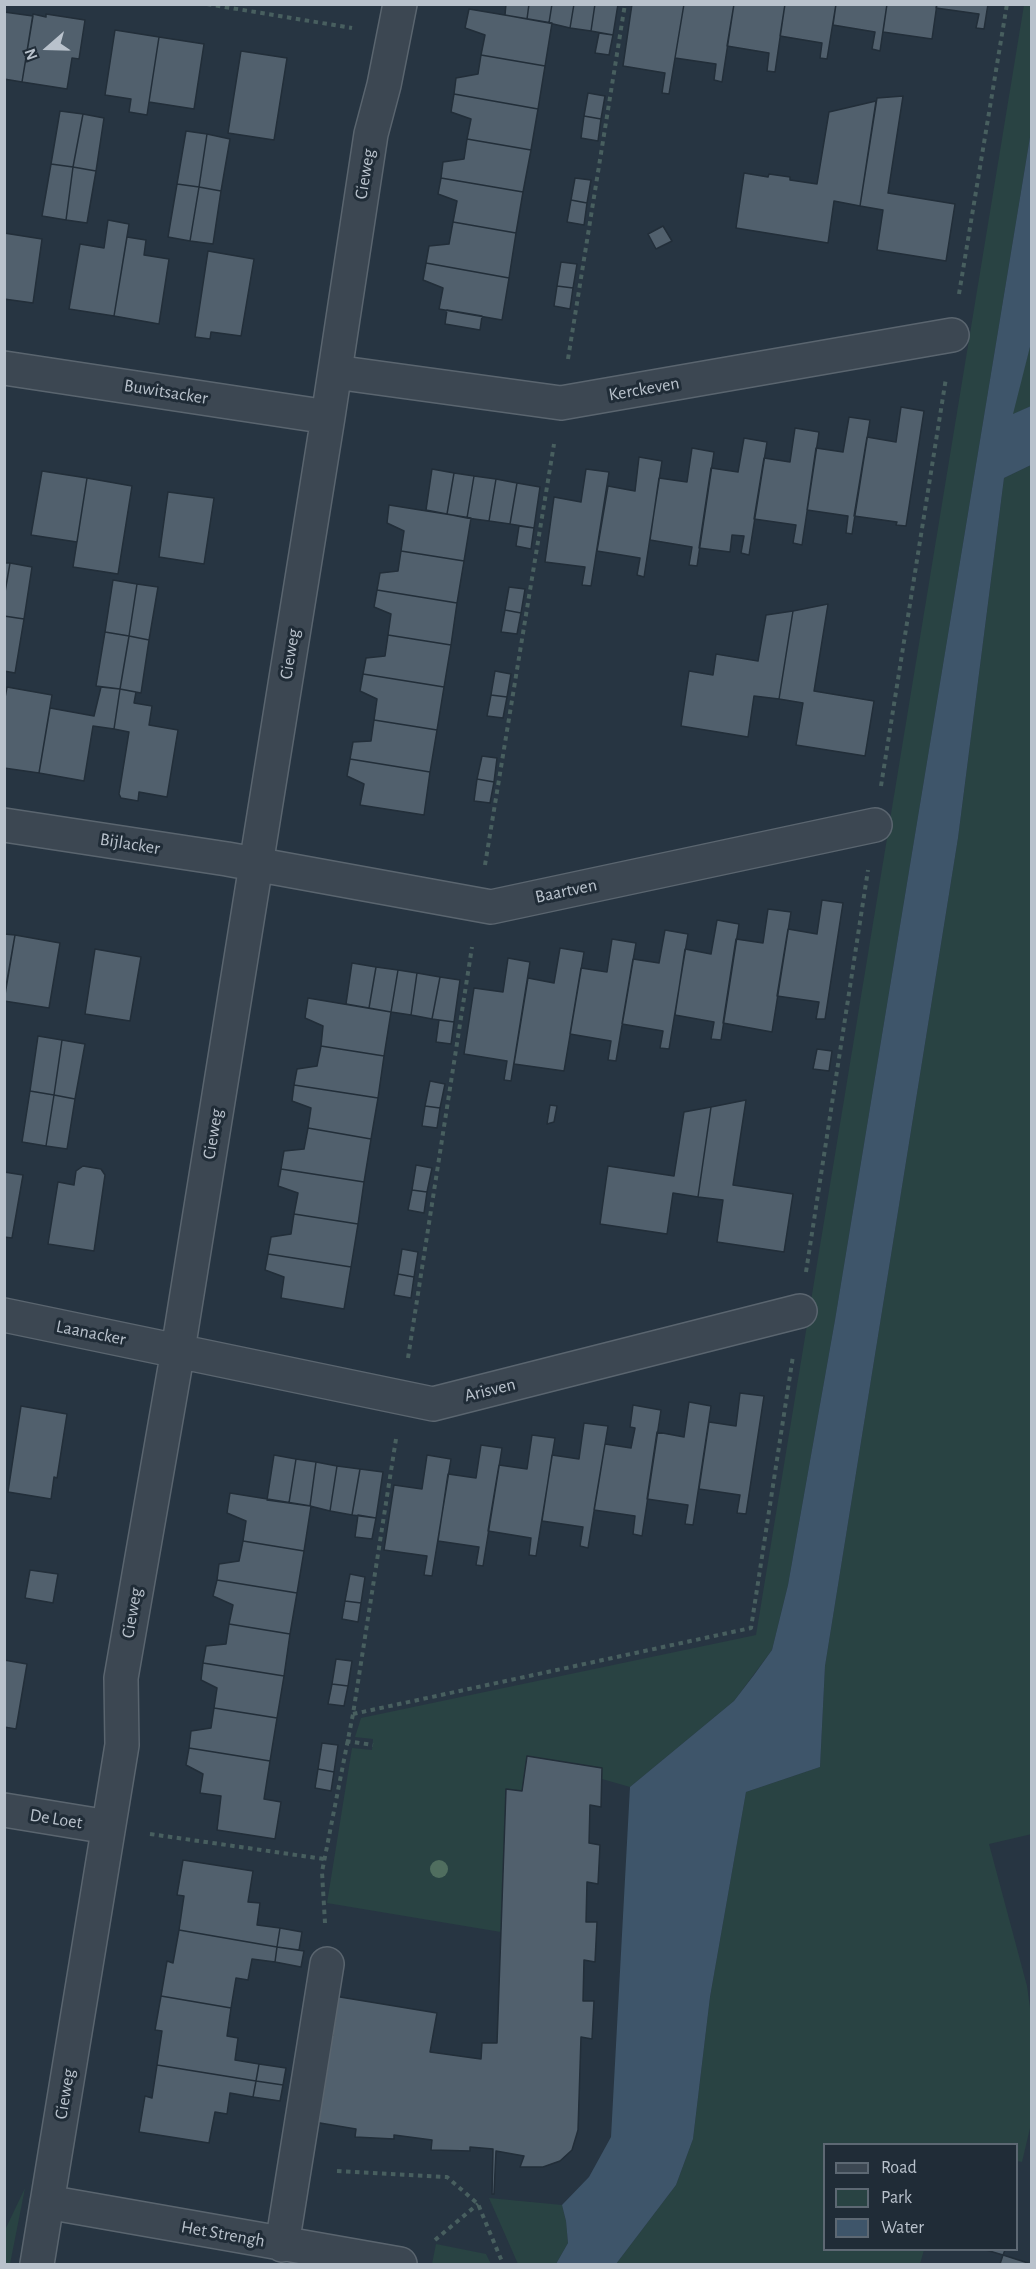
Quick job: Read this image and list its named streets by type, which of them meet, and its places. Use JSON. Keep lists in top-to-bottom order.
{
  "streets": {
    "street": [
      "Cieweg",
      "Kerckeven",
      "Buwitsacker",
      "Bijlacker",
      "Baartven",
      "Laanacker",
      "Arisven",
      "De Loet",
      "Het Strengh"
    ]
  },
  "crossings": [
    ["Cieweg", "Kerckeven"],
    ["Cieweg", "Buwitsacker"],
    ["Cieweg", "Bijlacker"],
    ["Cieweg", "Baartven"],
    ["Cieweg", "Laanacker"],
    ["Cieweg", "Arisven"],
    ["Cieweg", "De Loet"],
    ["Cieweg", "Het Strengh"],
    ["Bijlacker", "Baartven"],
    ["Laanacker", "Arisven"]
  ],
  "legend": ["Road", "Park", "Water"],
  "north": "left"
}
